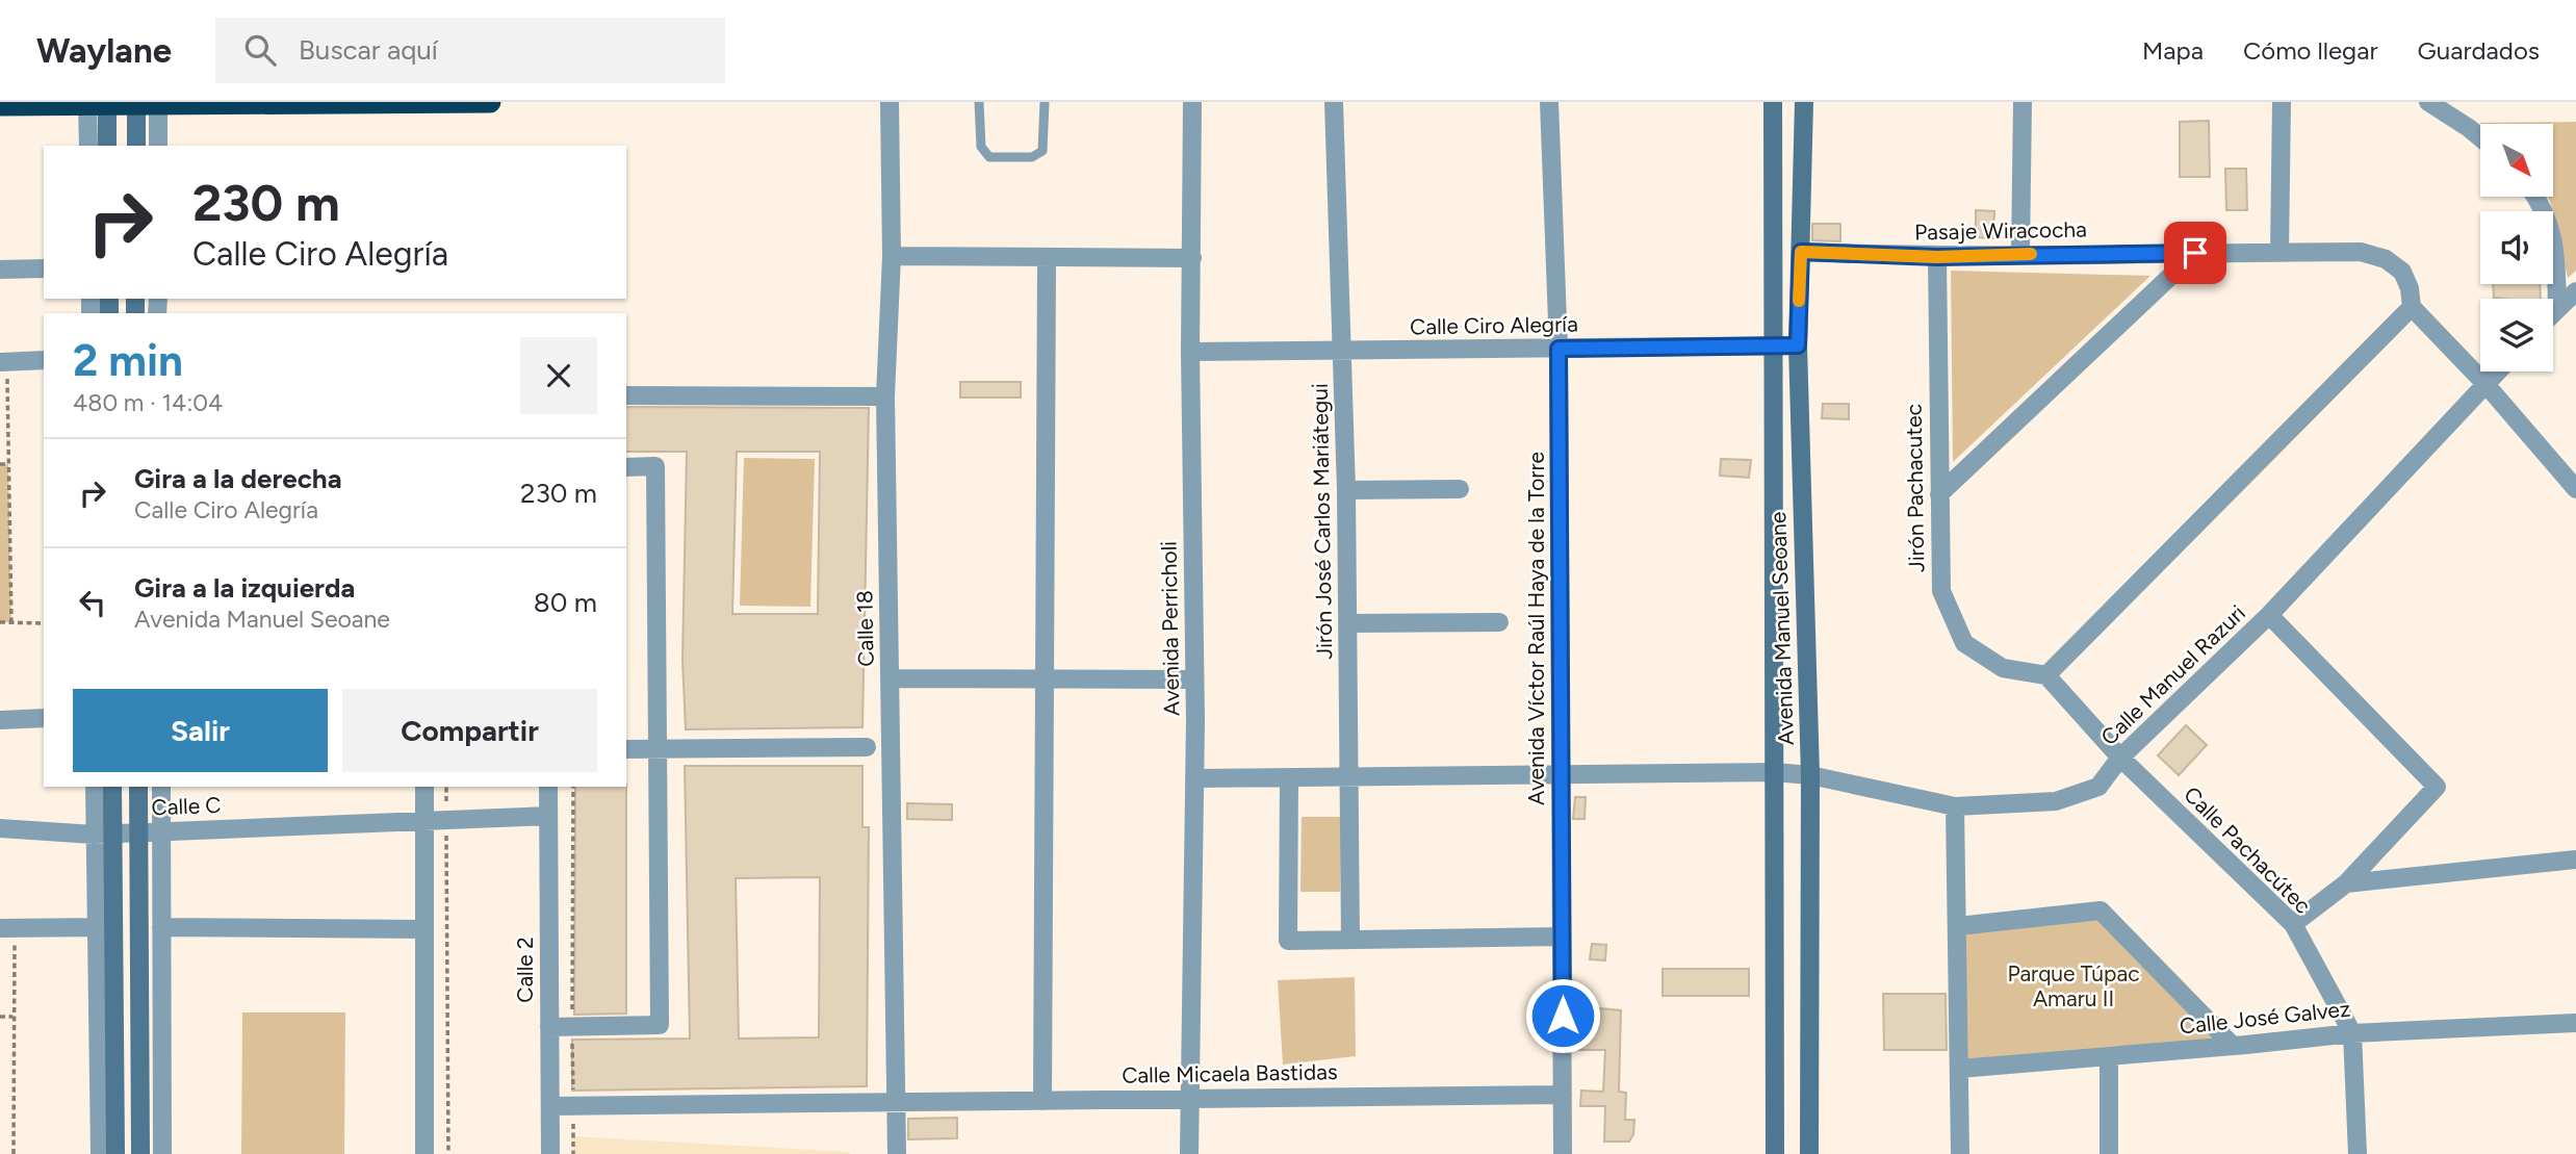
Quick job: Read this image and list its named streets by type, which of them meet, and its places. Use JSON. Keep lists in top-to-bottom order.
{
  "streets": {
    "street": [
      "Pasaje Wiracocha",
      "Calle Ciro Alegría",
      "Jirón Pachacutec",
      "Jirón José Carlos Mariátegui",
      "Calle 18",
      "Avenida Perricholi",
      "Avenida Víctor Raúl Haya de la Torre",
      "Avenida Manuel Seoane",
      "Calle Manuel Razuri",
      "Calle C",
      "Calle Pachacútec",
      "Calle 2",
      "Calle José Galvez",
      "Calle Micaela Bastidas"
    ]
  },
  "crossings": [
    ["Pasaje Wiracocha", "Jirón Pachacutec"],
    ["Pasaje Wiracocha", "Avenida Manuel Seoane"],
    ["Pasaje Wiracocha", "Calle Manuel Razuri"],
    ["Calle Ciro Alegría", "Jirón José Carlos Mariátegui"],
    ["Calle Ciro Alegría", "Avenida Perricholi"],
    ["Calle Ciro Alegría", "Avenida Víctor Raúl Haya de la Torre"],
    ["Calle Ciro Alegría", "Avenida Manuel Seoane"],
    ["Jirón José Carlos Mariátegui", "Calle Manuel Razuri"],
    ["Calle 18", "Calle Micaela Bastidas"],
    ["Avenida Perricholi", "Calle Manuel Razuri"],
    ["Avenida Perricholi", "Calle Micaela Bastidas"],
    ["Avenida Víctor Raúl Haya de la Torre", "Calle Manuel Razuri"],
    ["Avenida Víctor Raúl Haya de la Torre", "Calle Micaela Bastidas"],
    ["Avenida Manuel Seoane", "Calle Manuel Razuri"],
    ["Calle Manuel Razuri", "Calle Pachacútec"],
    ["Calle C", "Calle 2"],
    ["Calle Pachacútec", "Calle José Galvez"],
    ["Calle 2", "Calle Micaela Bastidas"]
  ],
  "parks": ["Parque Túpac Amaru II"],
  "north": "bottom right",
  "page": {
    "header": "Waylane",
    "search": "Buscar aquí",
    "nav": ["Mapa", "Cómo llegar", "Guardados"],
    "turn": ["230 m", "Calle Ciro Alegría"],
    "heading": ["2 min", "480 m · 14:04"],
    "list": [
      {
        "name": "Gira a la derecha",
        "note": "Calle Ciro Alegría",
        "value": "230 m"
      },
      {
        "name": "Gira a la izquierda",
        "note": "Avenida Manuel Seoane",
        "value": "80 m"
      }
    ],
    "buttons": ["Salir", "Compartir"]
  }
}
